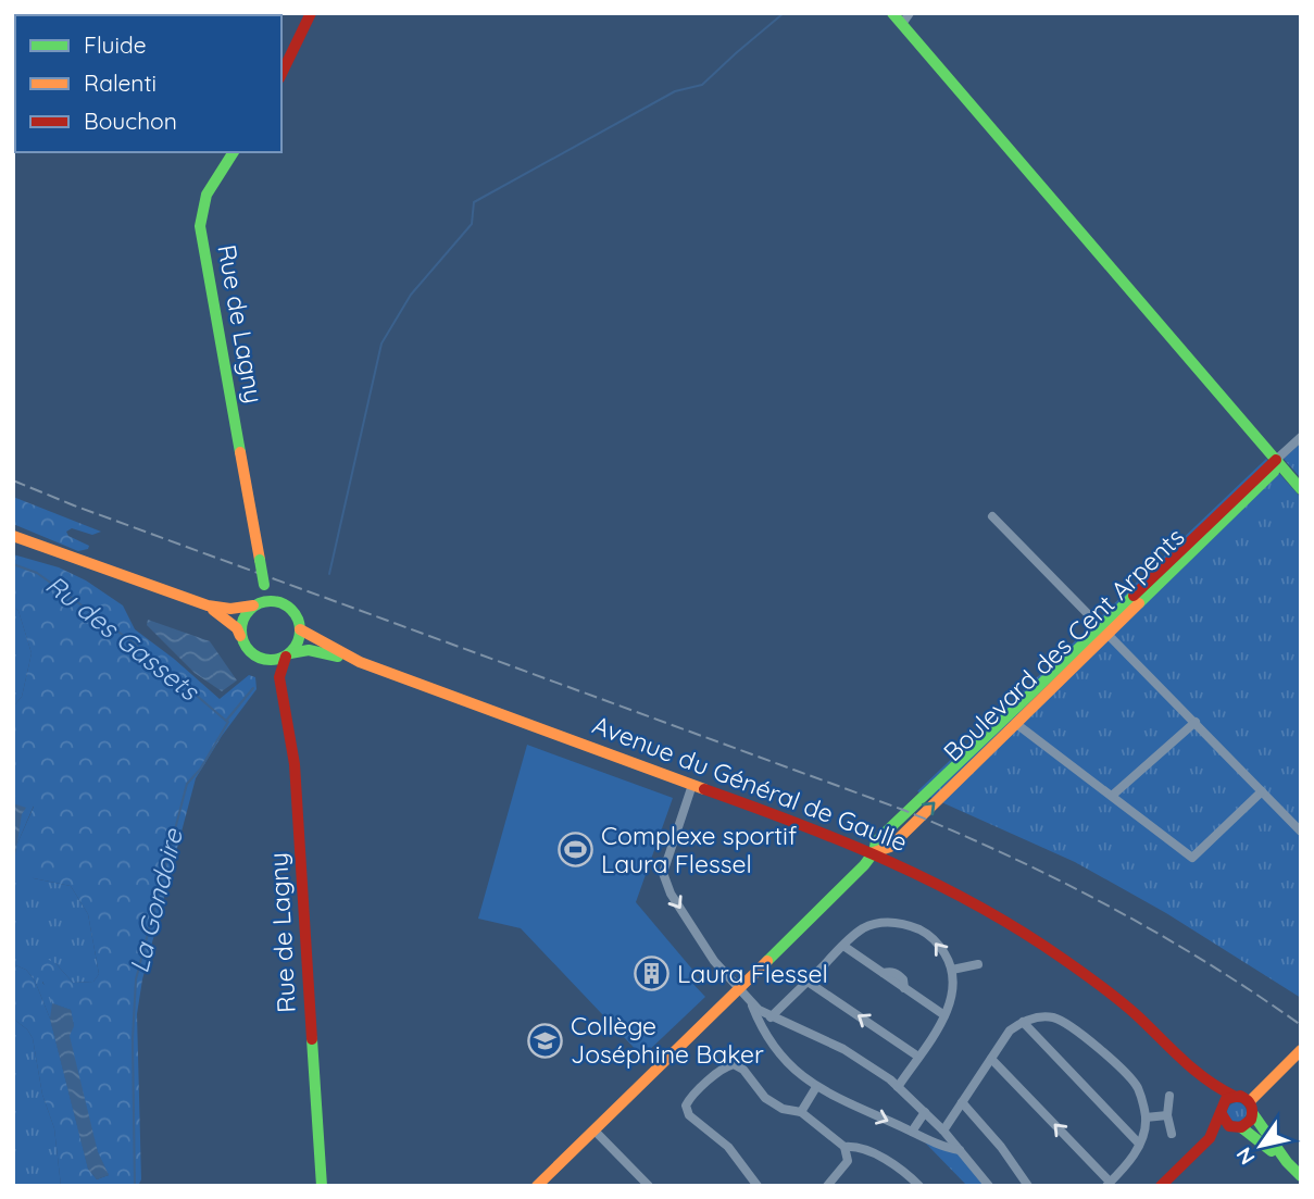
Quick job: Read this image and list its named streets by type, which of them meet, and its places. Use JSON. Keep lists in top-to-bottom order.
{
  "streets": {
    "main road": ["Rue de Lagny", "Boulevard des Cent Arpents", "Avenue du Général de Gaulle"]
  },
  "crossings": [
    ["Rue de Lagny", "Avenue du Général de Gaulle"],
    ["Boulevard des Cent Arpents", "Avenue du Général de Gaulle"]
  ],
  "water": ["Ru des Gassets", "La Gondoire"],
  "places": {
    "sports": ["Complexe sportif Laura Flessel"],
    "building": ["Laura Flessel"],
    "school or university": ["Collège Joséphine Baker"]
  },
  "legend": ["Fluide", "Ralenti", "Bouchon"],
  "north": "bottom left"
}
